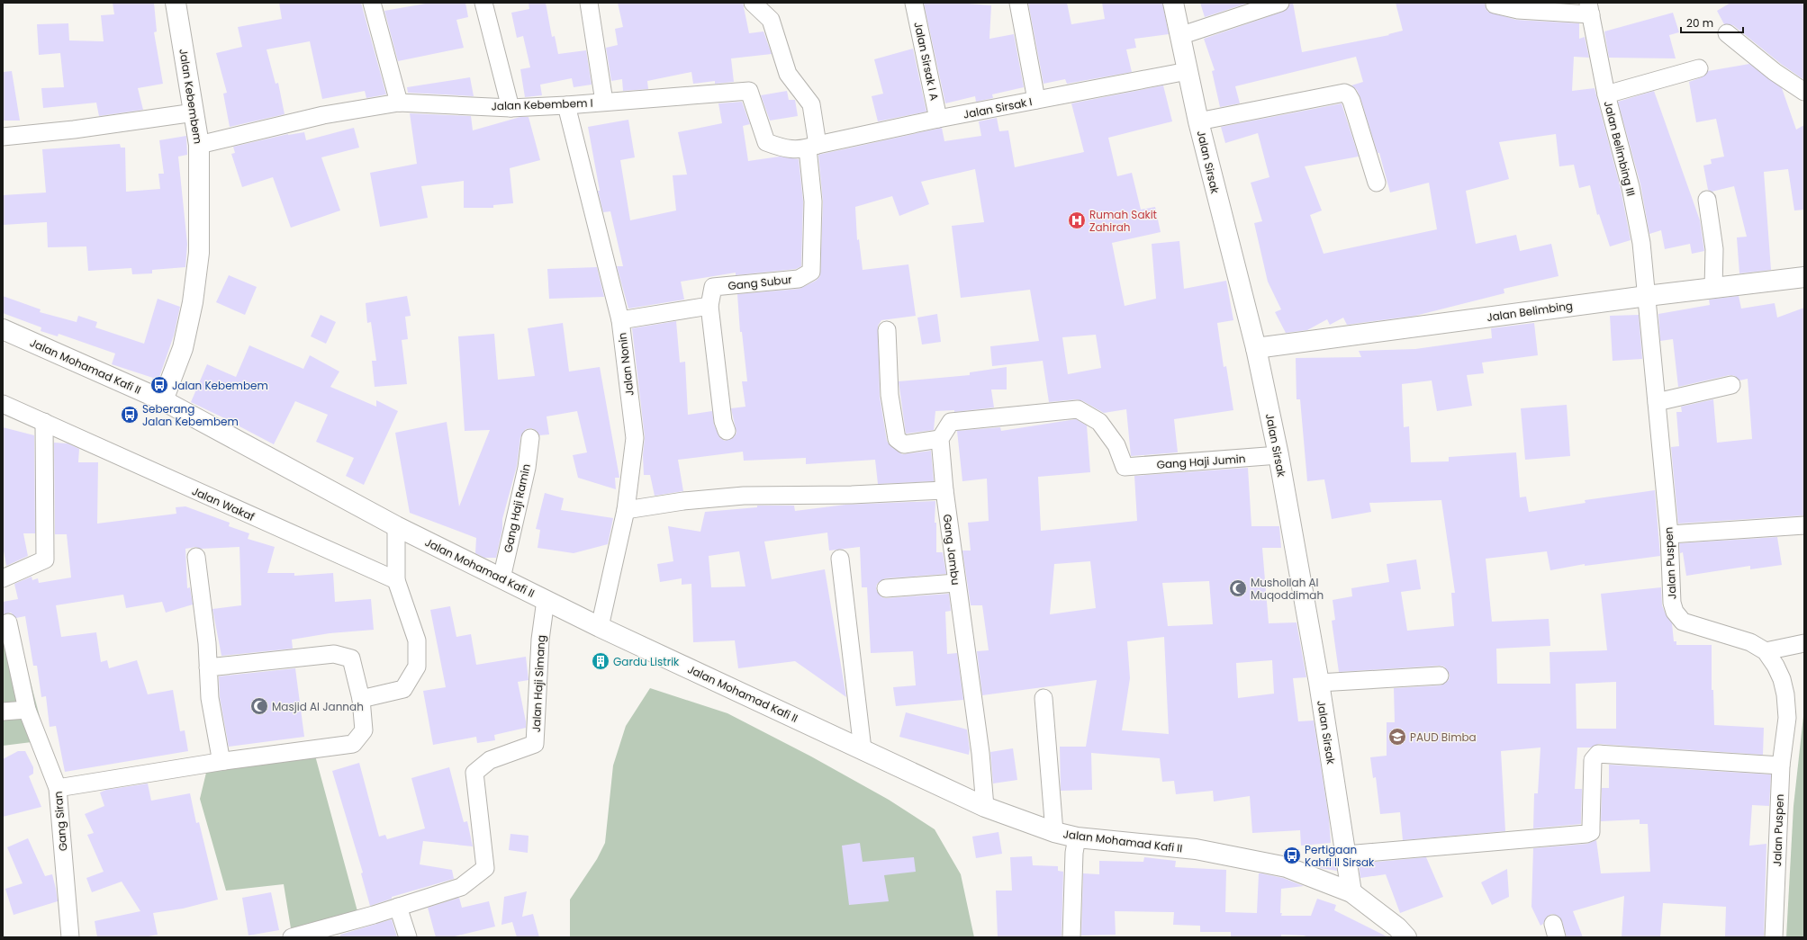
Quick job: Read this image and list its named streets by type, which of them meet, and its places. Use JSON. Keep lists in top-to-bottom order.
{
  "streets": {
    "street": [
      "Jalan Sirsak I A",
      "Jalan Kebembem",
      "Jalan Kebembem I",
      "Jalan Sirsak I",
      "Jalan Belimbing III",
      "Jalan Sirsak",
      "Gang Subur",
      "Jalan Belimbing",
      "Jalan Nonin",
      "Jalan Mohamad Kafi II",
      "Gang Haji Jumin",
      "Jalan Wakaf",
      "Gang Haji Ramin",
      "Gang Jambu",
      "Jalan Puspen",
      "Jalan Haji Simang",
      "Gang Siran"
    ]
  },
  "crossings": [
    ["Jalan Sirsak I A", "Jalan Sirsak I"],
    ["Jalan Kebembem", "Jalan Kebembem I"],
    ["Jalan Kebembem", "Jalan Mohamad Kafi II"],
    ["Jalan Kebembem I", "Jalan Sirsak I"],
    ["Jalan Kebembem I", "Gang Subur"],
    ["Jalan Kebembem I", "Jalan Nonin"],
    ["Jalan Sirsak I", "Jalan Sirsak"],
    ["Jalan Sirsak I", "Gang Subur"],
    ["Jalan Belimbing III", "Jalan Belimbing"],
    ["Jalan Belimbing III", "Jalan Puspen"],
    ["Jalan Sirsak", "Jalan Belimbing"],
    ["Jalan Sirsak", "Jalan Mohamad Kafi II"],
    ["Jalan Sirsak", "Gang Haji Jumin"],
    ["Jalan Belimbing", "Jalan Puspen"],
    ["Jalan Nonin", "Jalan Mohamad Kafi II"],
    ["Jalan Mohamad Kafi II", "Gang Haji Ramin"],
    ["Jalan Mohamad Kafi II", "Gang Jambu"],
    ["Jalan Mohamad Kafi II", "Jalan Haji Simang"],
    ["Gang Haji Jumin", "Gang Jambu"]
  ],
  "places": {
    "hospital": ["Rumah Sakit Zahirah"],
    "bus stop": ["Jalan Kebembem", "Seberang Jalan Kebembem", "Pertigaan Kahfi II Sirsak"],
    "mosque": ["Mushollah Al Muqoddimah", "Masjid Al Jannah"],
    "building": ["Gardu Listrik"],
    "school or university": ["PAUD Bimba"]
  },
  "scale_bar": "20 m"
}
